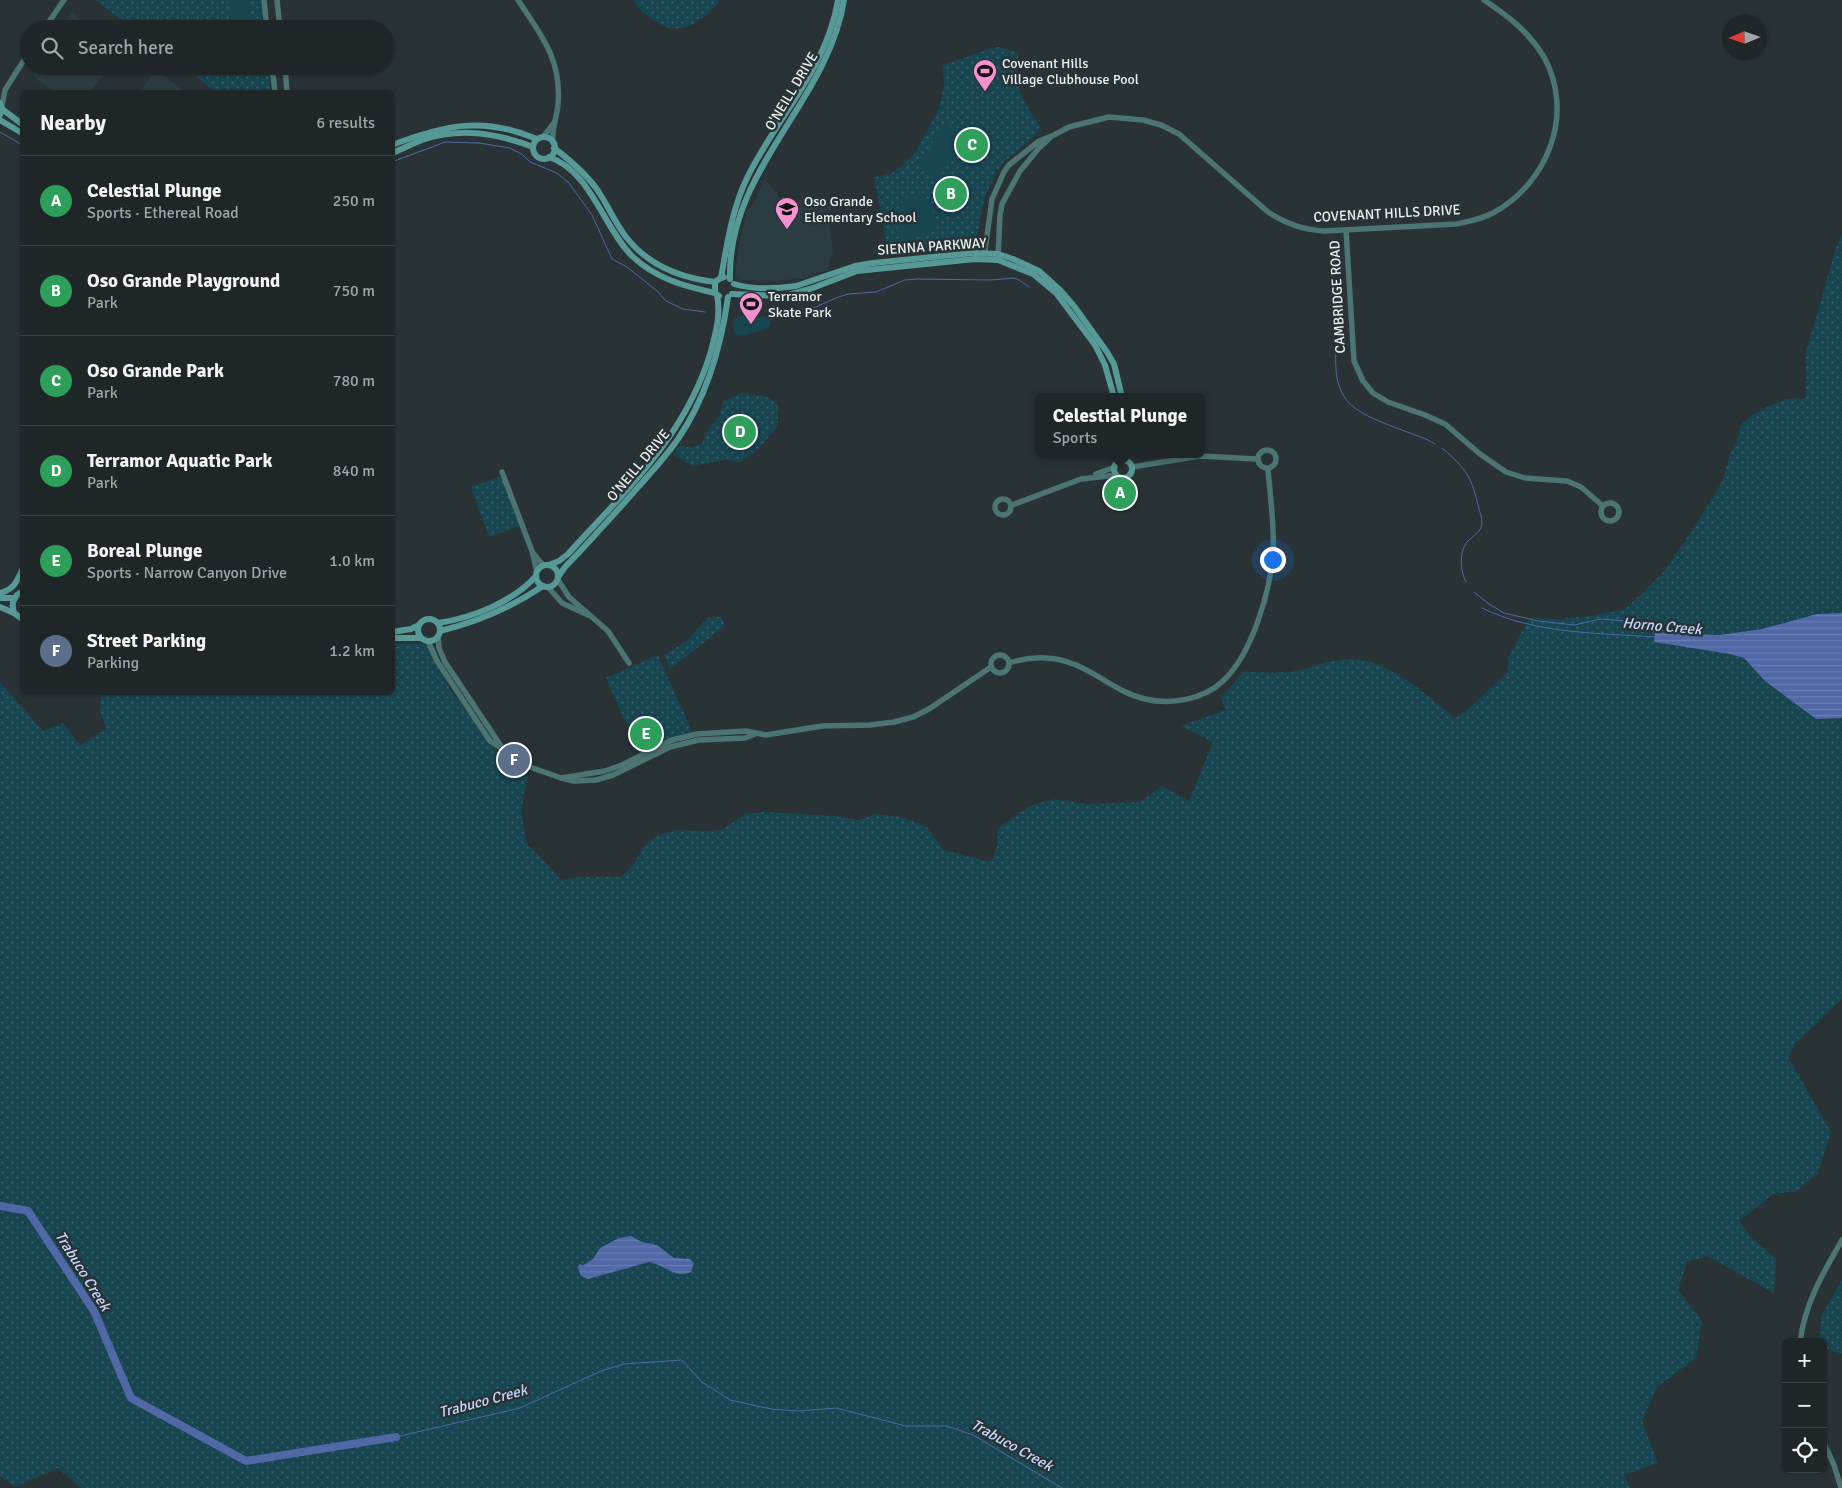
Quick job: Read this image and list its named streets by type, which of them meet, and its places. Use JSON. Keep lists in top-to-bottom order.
{
  "streets": {
    "main road": ["O'NEILL DRIVE", "SIENNA PARKWAY"],
    "street": ["COVENANT HILLS DRIVE", "CAMBRIDGE ROAD"]
  },
  "crossings": [
    ["O'NEILL DRIVE", "SIENNA PARKWAY"],
    ["COVENANT HILLS DRIVE", "SIENNA PARKWAY"],
    ["COVENANT HILLS DRIVE", "CAMBRIDGE ROAD"]
  ],
  "water": ["Horno Creek", "Trabuco Creek"],
  "places": {
    "sports": ["Covenant Hills Village Clubhouse Pool", "Terramor Skate Park"],
    "school or university": ["Oso Grande Elementary School"]
  },
  "north": "left",
  "page": {
    "search": "Search here",
    "heading": ["Nearby", "6 results"],
    "pins": [
      "C",
      "B",
      "D",
      "A",
      "E",
      "F"
    ],
    "list": [
      {
        "mark": "A",
        "name": "Celestial Plunge",
        "note": "Sports · Ethereal Road",
        "value": "250 m"
      },
      {
        "mark": "B",
        "name": "Oso Grande Playground",
        "note": "Park",
        "value": "750 m"
      },
      {
        "mark": "C",
        "name": "Oso Grande Park",
        "note": "Park",
        "value": "780 m"
      },
      {
        "mark": "D",
        "name": "Terramor Aquatic Park",
        "note": "Park",
        "value": "840 m"
      },
      {
        "mark": "E",
        "name": "Boreal Plunge",
        "note": "Sports · Narrow Canyon Drive",
        "value": "1.0 km"
      },
      {
        "mark": "F",
        "name": "Street Parking",
        "note": "Parking",
        "value": "1.2 km"
      }
    ],
    "popup": ["Celestial Plunge", "Sports"],
    "map_buttons": ["+", "−"]
  }
}
